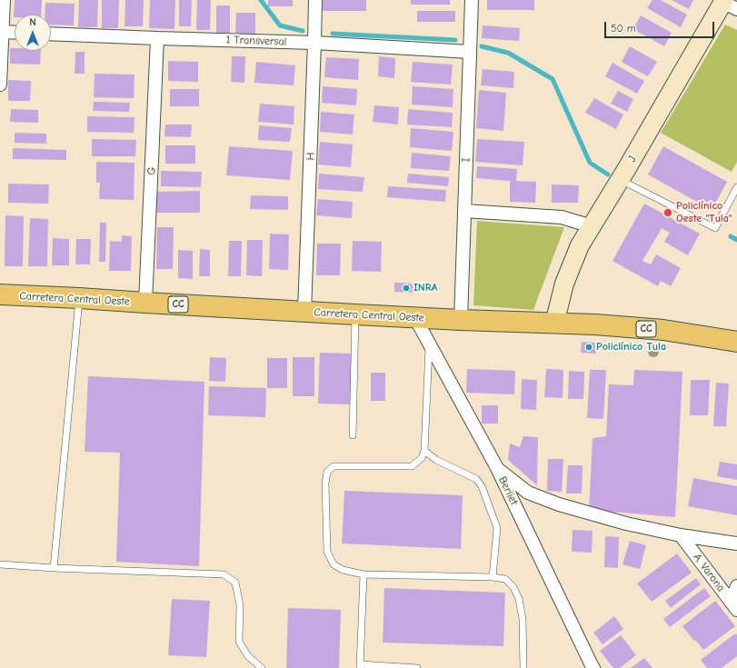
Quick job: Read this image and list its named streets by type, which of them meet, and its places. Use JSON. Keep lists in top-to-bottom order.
{
  "streets": {
    "main road": ["J", "Carretera Central Oeste", "CC"],
    "street": [
      "1 Transversal",
      "H",
      "I",
      "G",
      "Berliet",
      "A. Varona"
    ]
  },
  "crossings": [
    ["1 Transversal", "H"],
    ["1 Transversal", "I"],
    ["1 Transversal", "G"],
    ["H", "Carretera Central Oeste"],
    ["J", "Carretera Central Oeste"],
    ["I", "Carretera Central Oeste"],
    ["G", "Carretera Central Oeste"],
    ["Carretera Central Oeste", "Berliet"]
  ],
  "places": ["Policlínico Oeste \"Tula\"", "INRA", "Policlínico Tula"],
  "scale_bar": "50 m",
  "north": "top"
}
